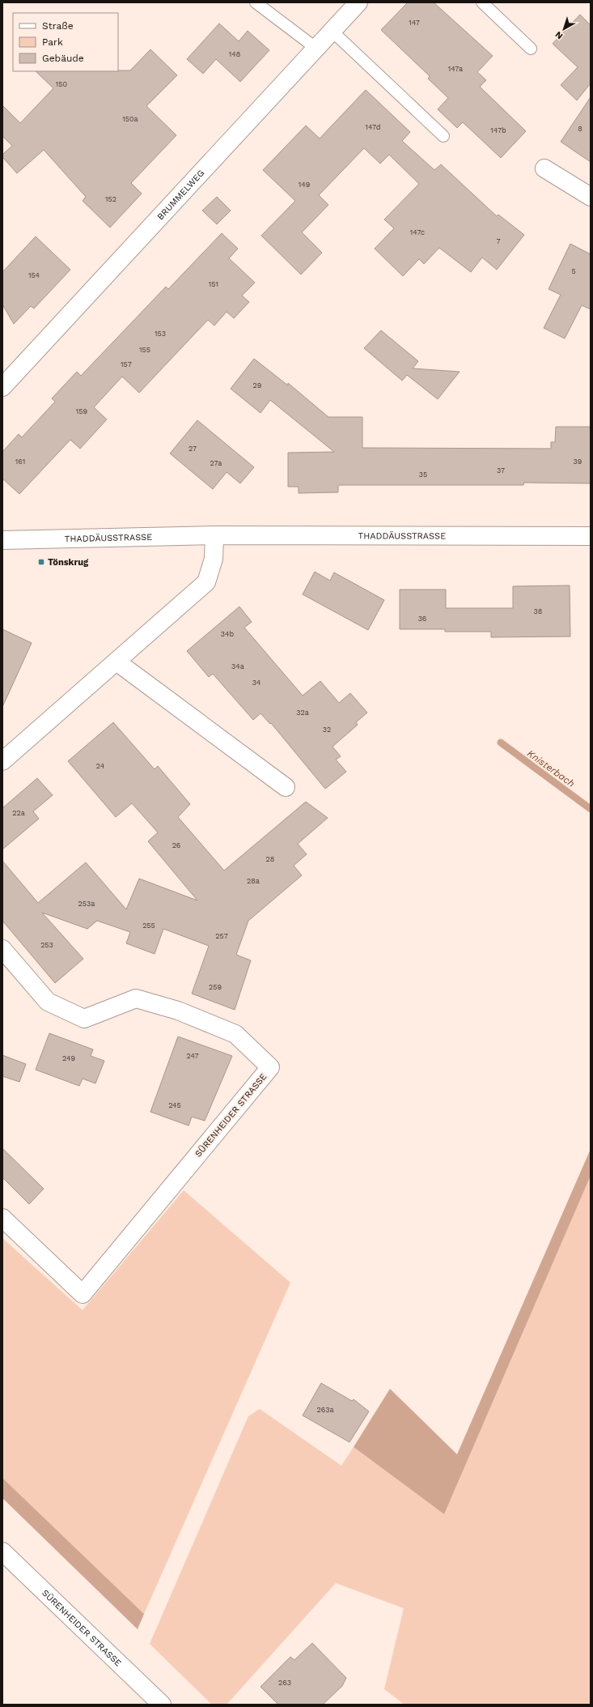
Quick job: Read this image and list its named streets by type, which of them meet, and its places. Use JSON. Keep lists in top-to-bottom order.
{
  "streets": {
    "street": ["BRUMMELWEG", "THADDÄUSSTRASSE", "SÜRENHEIDER STRASSE"]
  },
  "water": ["Knisterbach"],
  "places": {
    "transit": ["Tönskrug"]
  },
  "house_numbers": [
    "147",
    "148",
    "147a",
    "150",
    "150a",
    "147d",
    "8",
    "147b",
    "149",
    "152",
    "147c",
    "7",
    "5",
    "154",
    "151",
    "153",
    "155",
    "157",
    "29",
    "159",
    "27",
    "161",
    "39",
    "27a",
    "37",
    "35",
    "38",
    "36",
    "34b",
    "34a",
    "34",
    "32a",
    "32",
    "24",
    "22a",
    "26",
    "28",
    "28a",
    "253a",
    "255",
    "257",
    "253",
    "259",
    "247",
    "249",
    "245",
    "263a",
    "263"
  ],
  "legend": ["Straße", "Park", "Gebäude"],
  "north": "bottom left"
}
